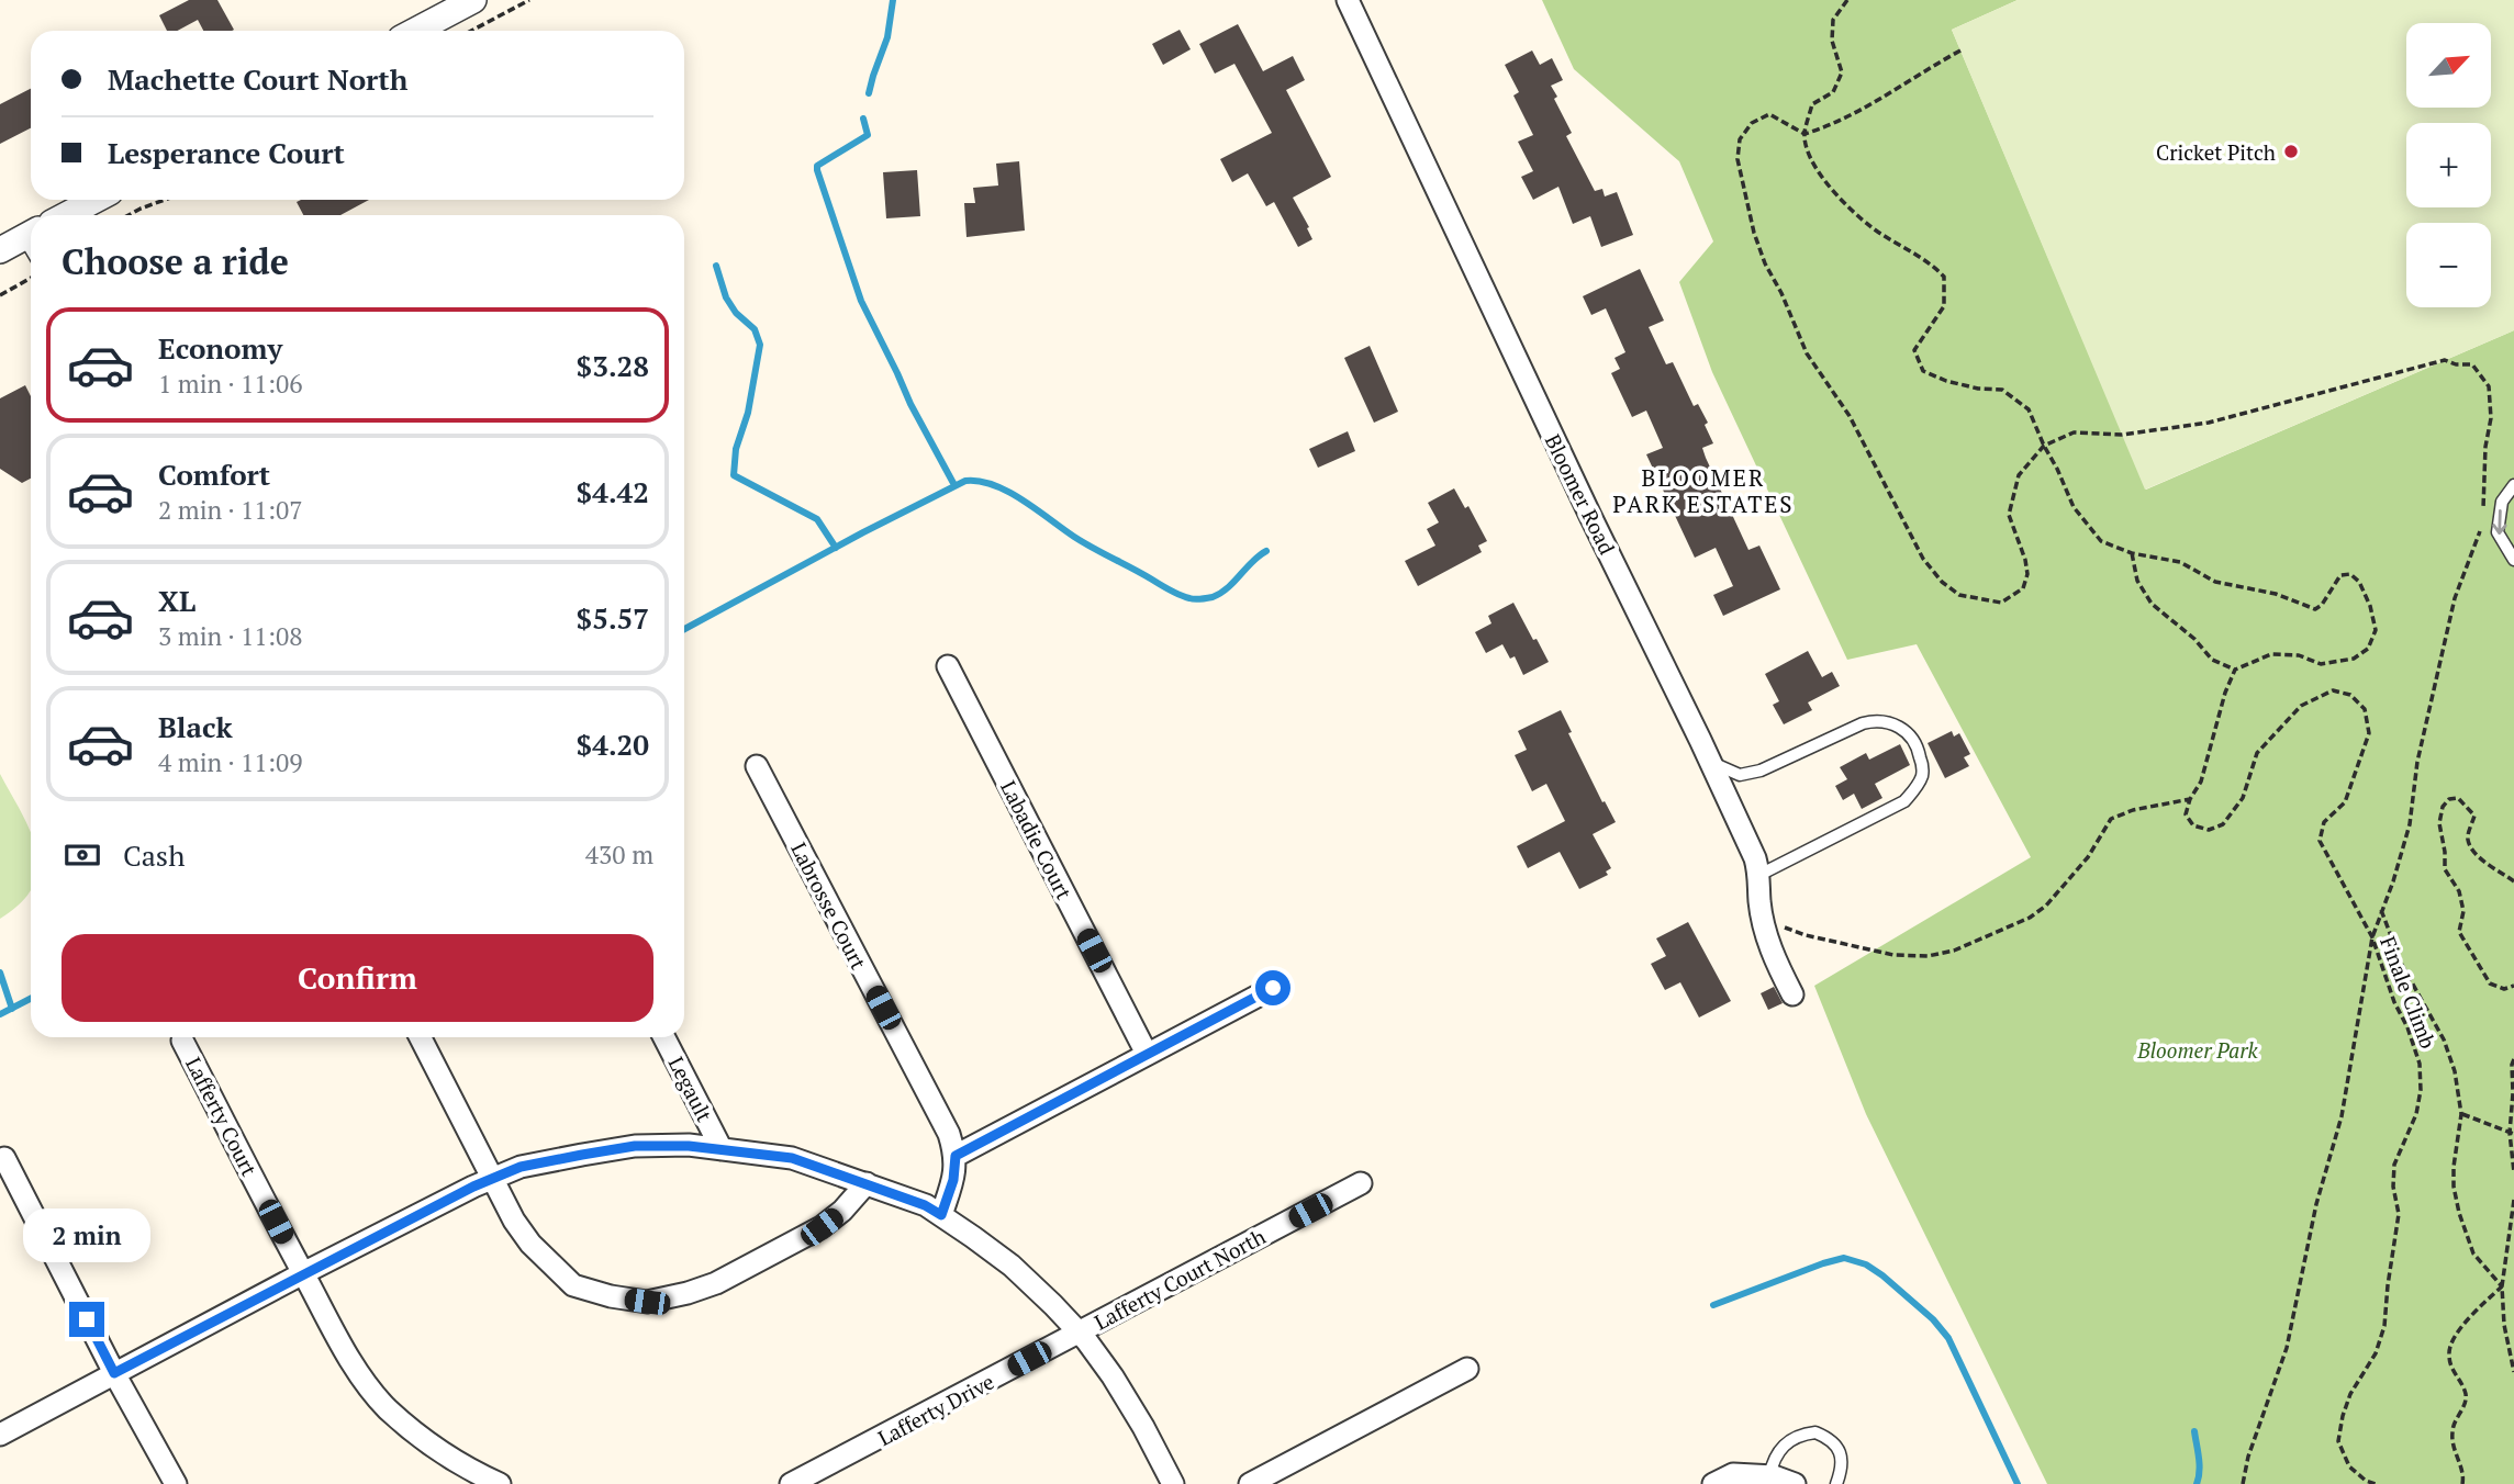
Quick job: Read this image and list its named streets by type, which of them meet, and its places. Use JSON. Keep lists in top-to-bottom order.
{
  "streets": {
    "street": [
      "Bloomer Road",
      "Labadie Court",
      "Labrosse Court",
      "Legault",
      "Lafferty Court",
      "Lafferty Court North",
      "Lafferty Drive"
    ],
    "path": ["Finale Climb"]
  },
  "crossings": [
    ["Lafferty Court North", "Lafferty Drive"]
  ],
  "districts": ["BLOOMER PARK ESTATES"],
  "parks": ["Bloomer Park"],
  "places": ["Cricket Pitch"],
  "north": "top right",
  "page": {
    "map_buttons": ["+", "−"],
    "banner": ["Machette Court North", "Lesperance Court"],
    "heading": "Choose a ride",
    "list": [
      {
        "name": "Economy",
        "note": "1 min · 11:06",
        "value": "$3.28"
      },
      {
        "name": "Comfort",
        "note": "2 min · 11:07",
        "value": "$4.42"
      },
      {
        "name": "XL",
        "note": "3 min · 11:08",
        "value": "$5.57"
      },
      {
        "name": "Black",
        "note": "4 min · 11:09",
        "value": "$4.20"
      }
    ],
    "pay": ["Cash", "430 m"],
    "buttons": "Confirm",
    "bubble": "2 min"
  }
}
